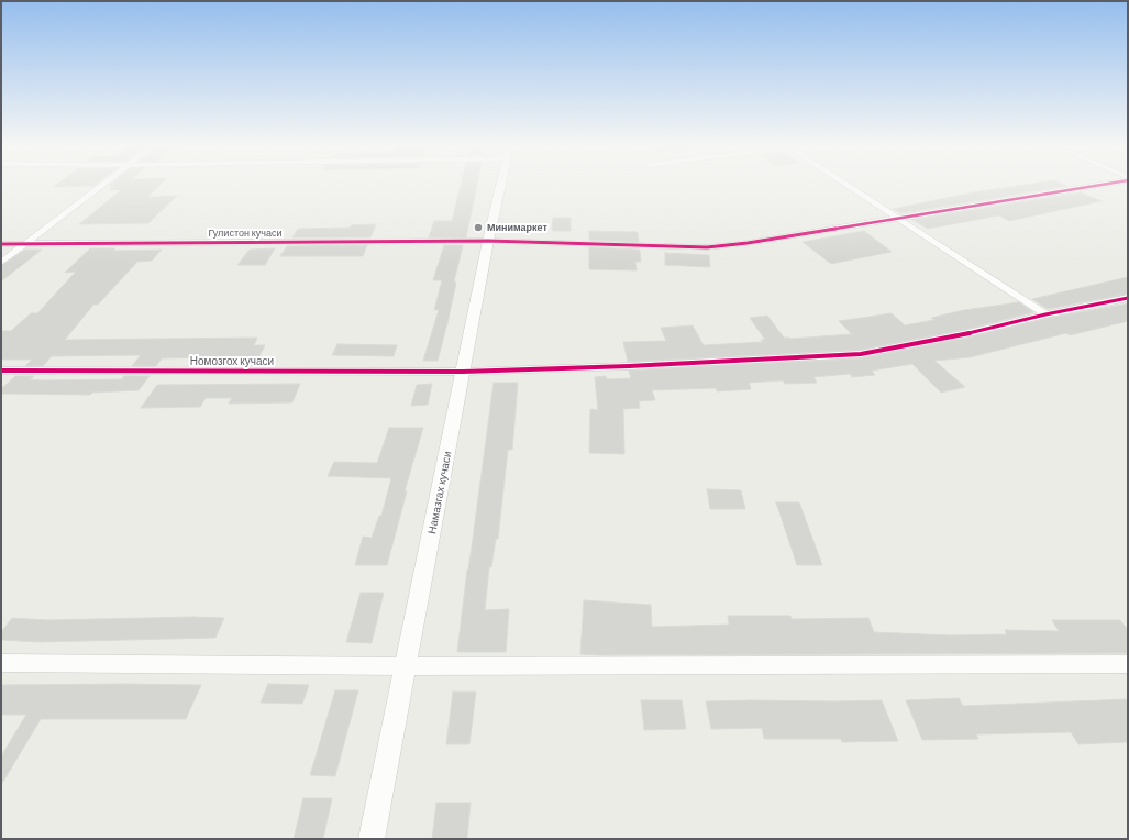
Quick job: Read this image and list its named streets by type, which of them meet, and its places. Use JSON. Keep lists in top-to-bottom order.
{
  "streets": {
    "street": ["Гулистон кучаси", "Номозгох кучаси", "Намазгах кучаси"]
  },
  "crossings": [
    ["Гулистон кучаси", "Намазгах кучаси"],
    ["Номозгох кучаси", "Намазгах кучаси"]
  ],
  "places": ["Минимаркет"]
}
